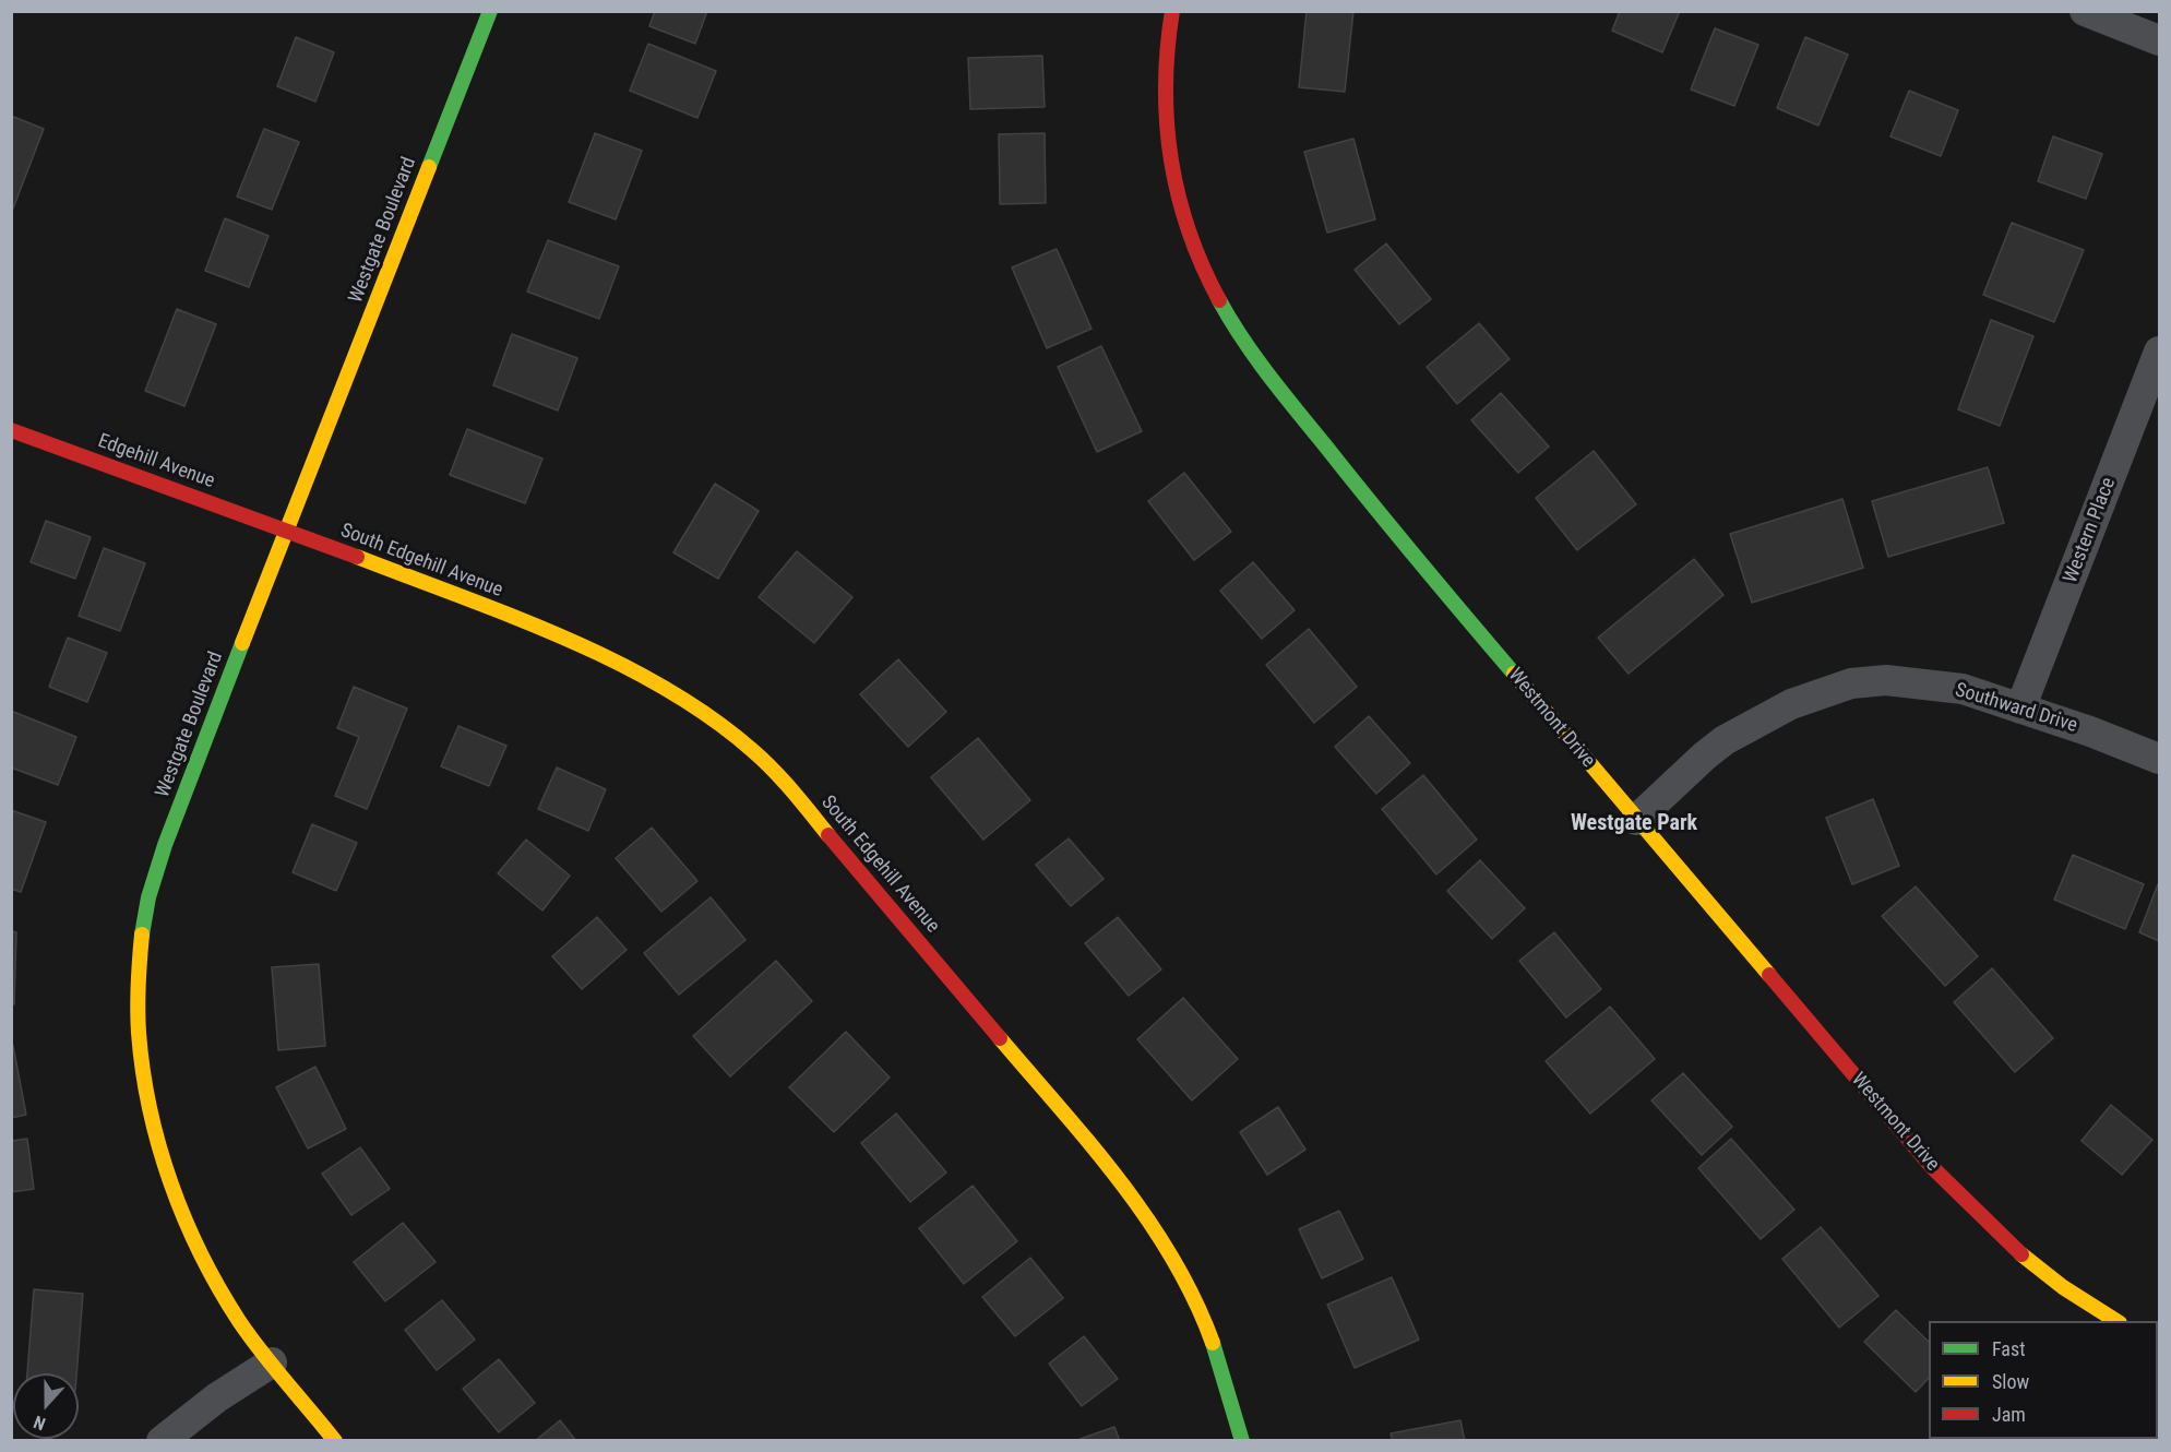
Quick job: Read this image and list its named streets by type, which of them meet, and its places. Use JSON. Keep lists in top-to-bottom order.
{
  "streets": {
    "street": [
      "Westgate Boulevard",
      "Edgehill Avenue",
      "Western Place",
      "South Edgehill Avenue",
      "Southward Drive",
      "Westmont Drive"
    ]
  },
  "crossings": [
    ["Westgate Boulevard", "Edgehill Avenue"],
    ["Westgate Boulevard", "South Edgehill Avenue"],
    ["Edgehill Avenue", "South Edgehill Avenue"],
    ["Western Place", "Southward Drive"],
    ["Southward Drive", "Westmont Drive"]
  ],
  "districts": ["Westgate Park"],
  "legend": ["Fast", "Slow", "Jam"],
  "north": "bottom"
}
